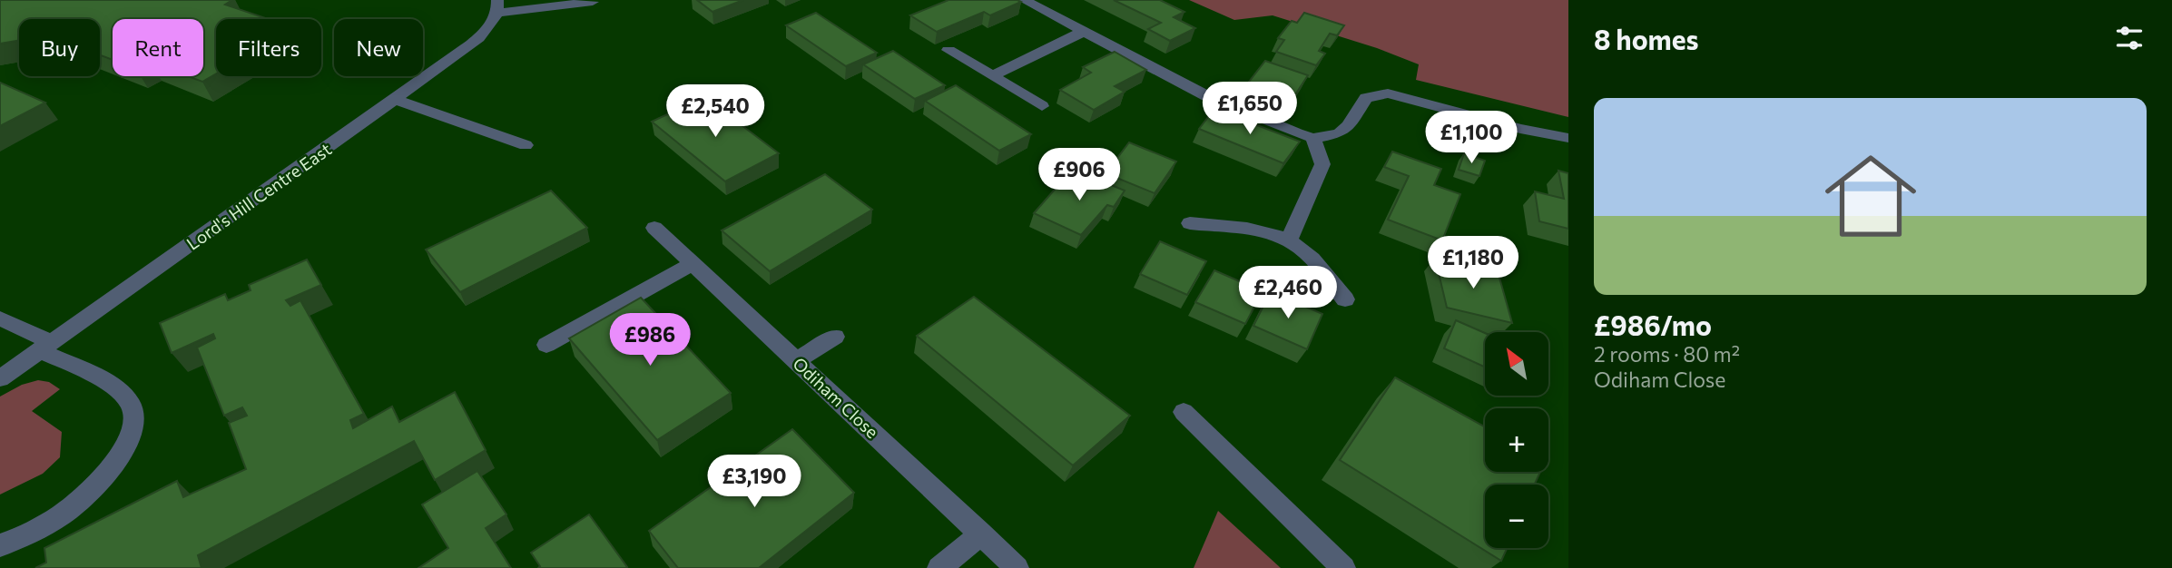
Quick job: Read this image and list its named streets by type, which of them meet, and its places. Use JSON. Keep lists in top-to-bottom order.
{
  "streets": {
    "street": ["Lord's Hill Centre East", "Odiham Close"]
  },
  "north": "top left",
  "page": {
    "heading": "8 homes",
    "chip": [
      "Buy",
      "Rent",
      "Filters",
      "New"
    ],
    "list": [
      {
        "name": "£986/mo",
        "note": "2 rooms · 80 m² · Odiham Close"
      }
    ],
    "price": [
      "£1,650",
      "£2,540",
      "£1,100",
      "£906",
      "£1,180",
      "£2,460",
      "£986",
      "£3,190"
    ],
    "map_buttons": ["+", "−"]
  }
}
